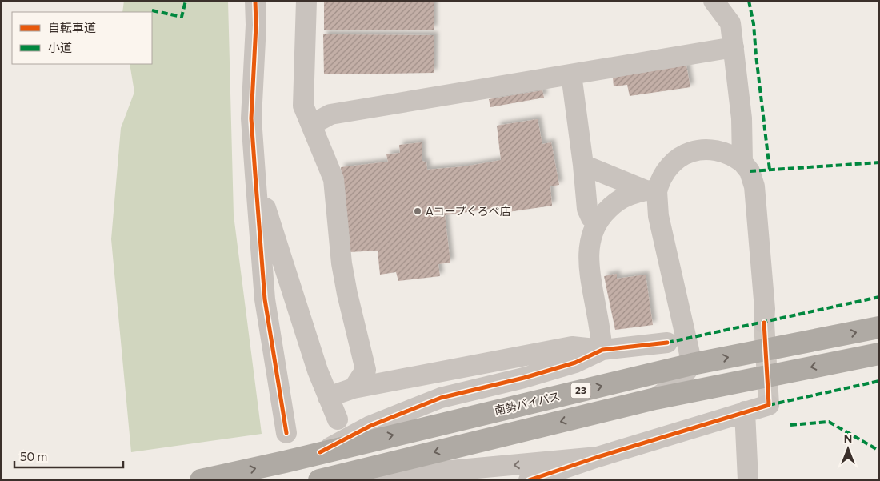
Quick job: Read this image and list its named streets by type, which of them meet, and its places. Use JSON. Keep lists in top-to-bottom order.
{
  "streets": {
    "highway": ["23", "南勢バイパス"]
  },
  "places": ["Aコープくろべ店"],
  "legend": ["自転車道", "小道"],
  "scale_bar": "50 m",
  "north": "top"
}
